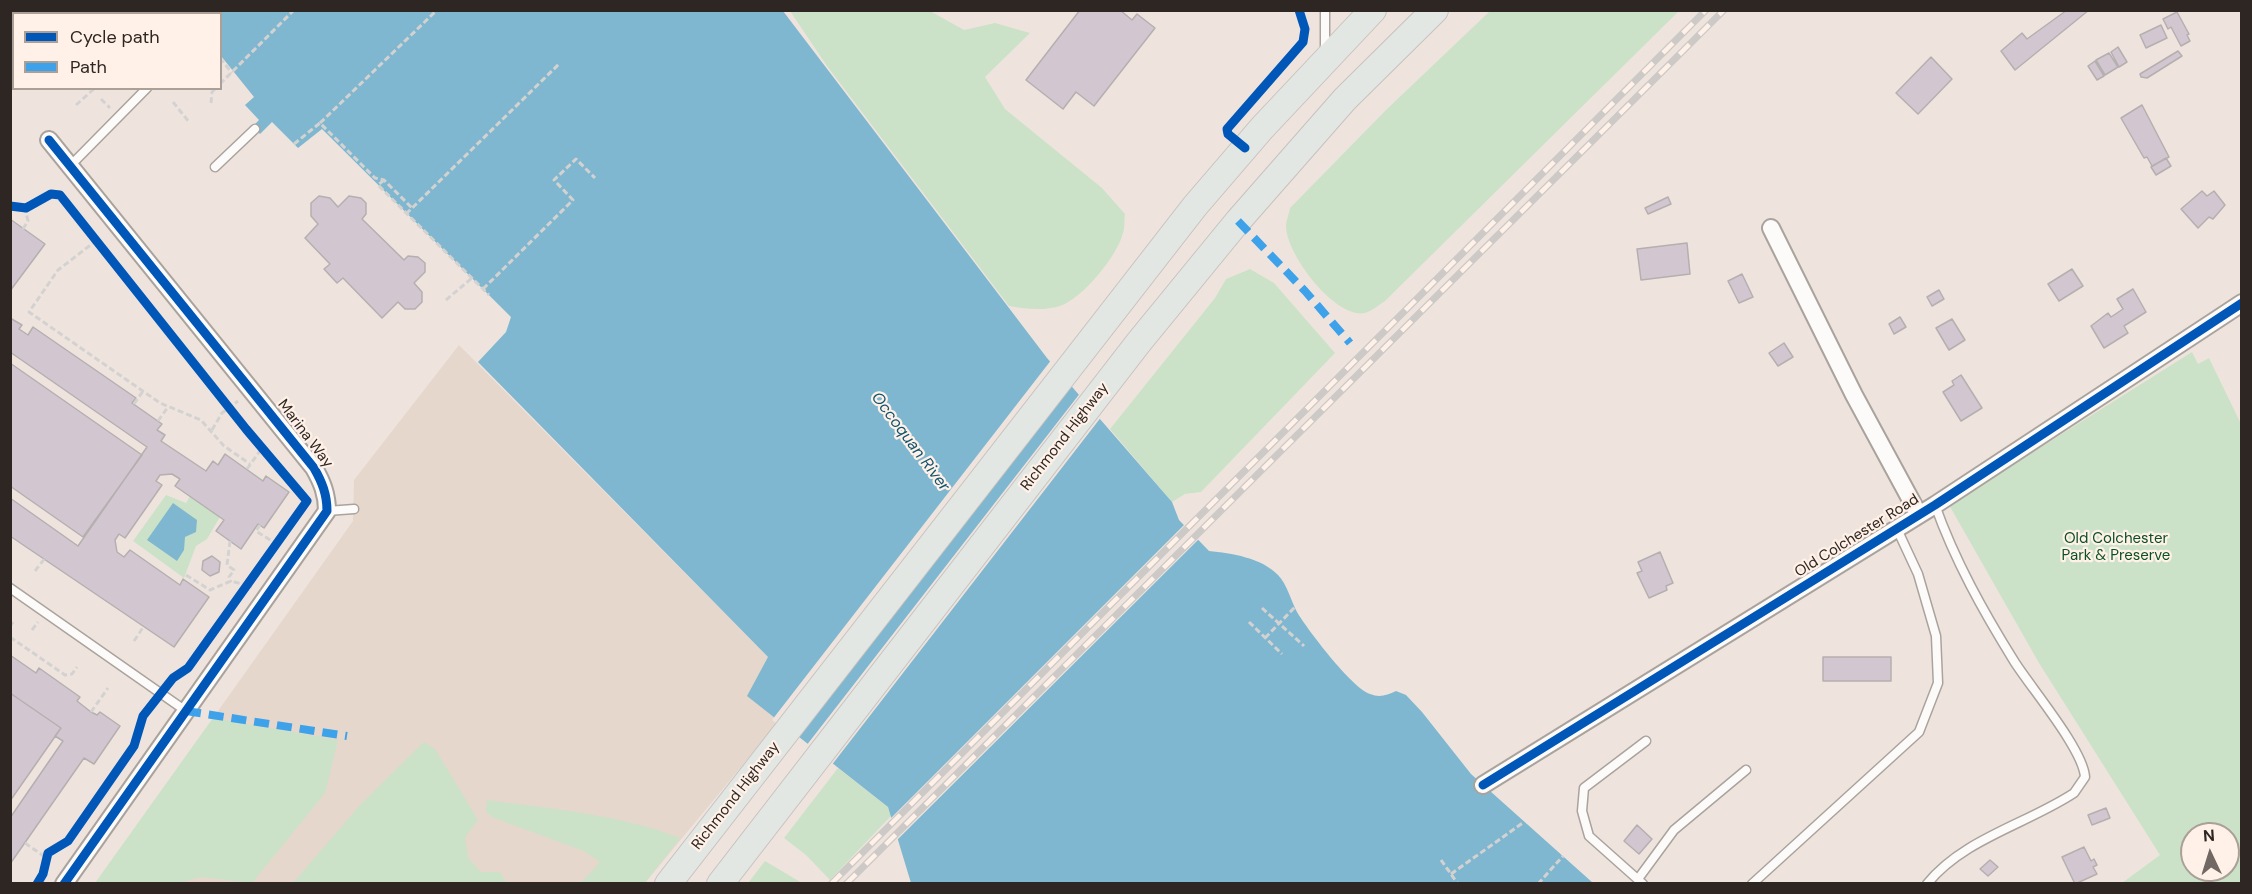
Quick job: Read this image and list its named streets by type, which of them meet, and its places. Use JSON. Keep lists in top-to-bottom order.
{
  "streets": {
    "main road": ["Richmond Highway"],
    "street": ["Marina Way", "Old Colchester Road"]
  },
  "water": ["Occoquan River"],
  "parks": ["Old Colchester Park & Preserve"],
  "legend": ["Cycle path", "Path"],
  "north": "top"
}
